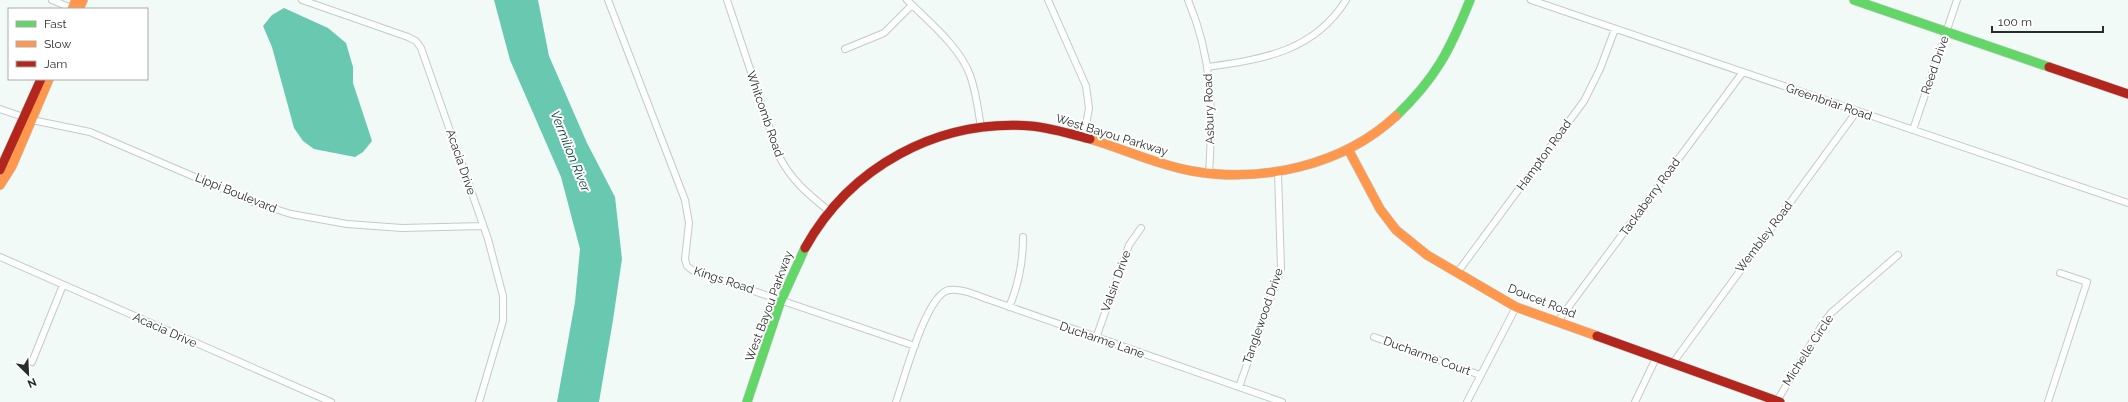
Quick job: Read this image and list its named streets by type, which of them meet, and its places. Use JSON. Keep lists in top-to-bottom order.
{
  "streets": {
    "street": [
      "Reed Drive",
      "Greenbriar Road",
      "Asbury Road",
      "Whitcomb Road",
      "West Bayou Parkway",
      "Hampton Road",
      "Acacia Drive",
      "Lippi Boulevard",
      "Tackaberry Road",
      "Wembley Road",
      "Kings Road",
      "Valsin Drive",
      "Doucet Road",
      "Tanglewood Drive",
      "Ducharme Lane",
      "Michelle Circle",
      "Ducharme Court"
    ]
  },
  "crossings": [
    ["Reed Drive", "Greenbriar Road"],
    ["Greenbriar Road", "Hampton Road"],
    ["Greenbriar Road", "Tackaberry Road"],
    ["Greenbriar Road", "Wembley Road"],
    ["Asbury Road", "West Bayou Parkway"],
    ["Whitcomb Road", "West Bayou Parkway"],
    ["West Bayou Parkway", "Kings Road"],
    ["West Bayou Parkway", "Doucet Road"],
    ["West Bayou Parkway", "Tanglewood Drive"],
    ["Hampton Road", "Doucet Road"],
    ["Acacia Drive", "Lippi Boulevard"],
    ["Tackaberry Road", "Doucet Road"],
    ["Wembley Road", "Doucet Road"],
    ["Kings Road", "Ducharme Lane"],
    ["Valsin Drive", "Ducharme Lane"],
    ["Doucet Road", "Michelle Circle"],
    ["Tanglewood Drive", "Ducharme Lane"]
  ],
  "water": ["Vermilion River"],
  "legend": ["Fast", "Slow", "Jam"],
  "scale_bar": "100 m",
  "north": "bottom right"
}
